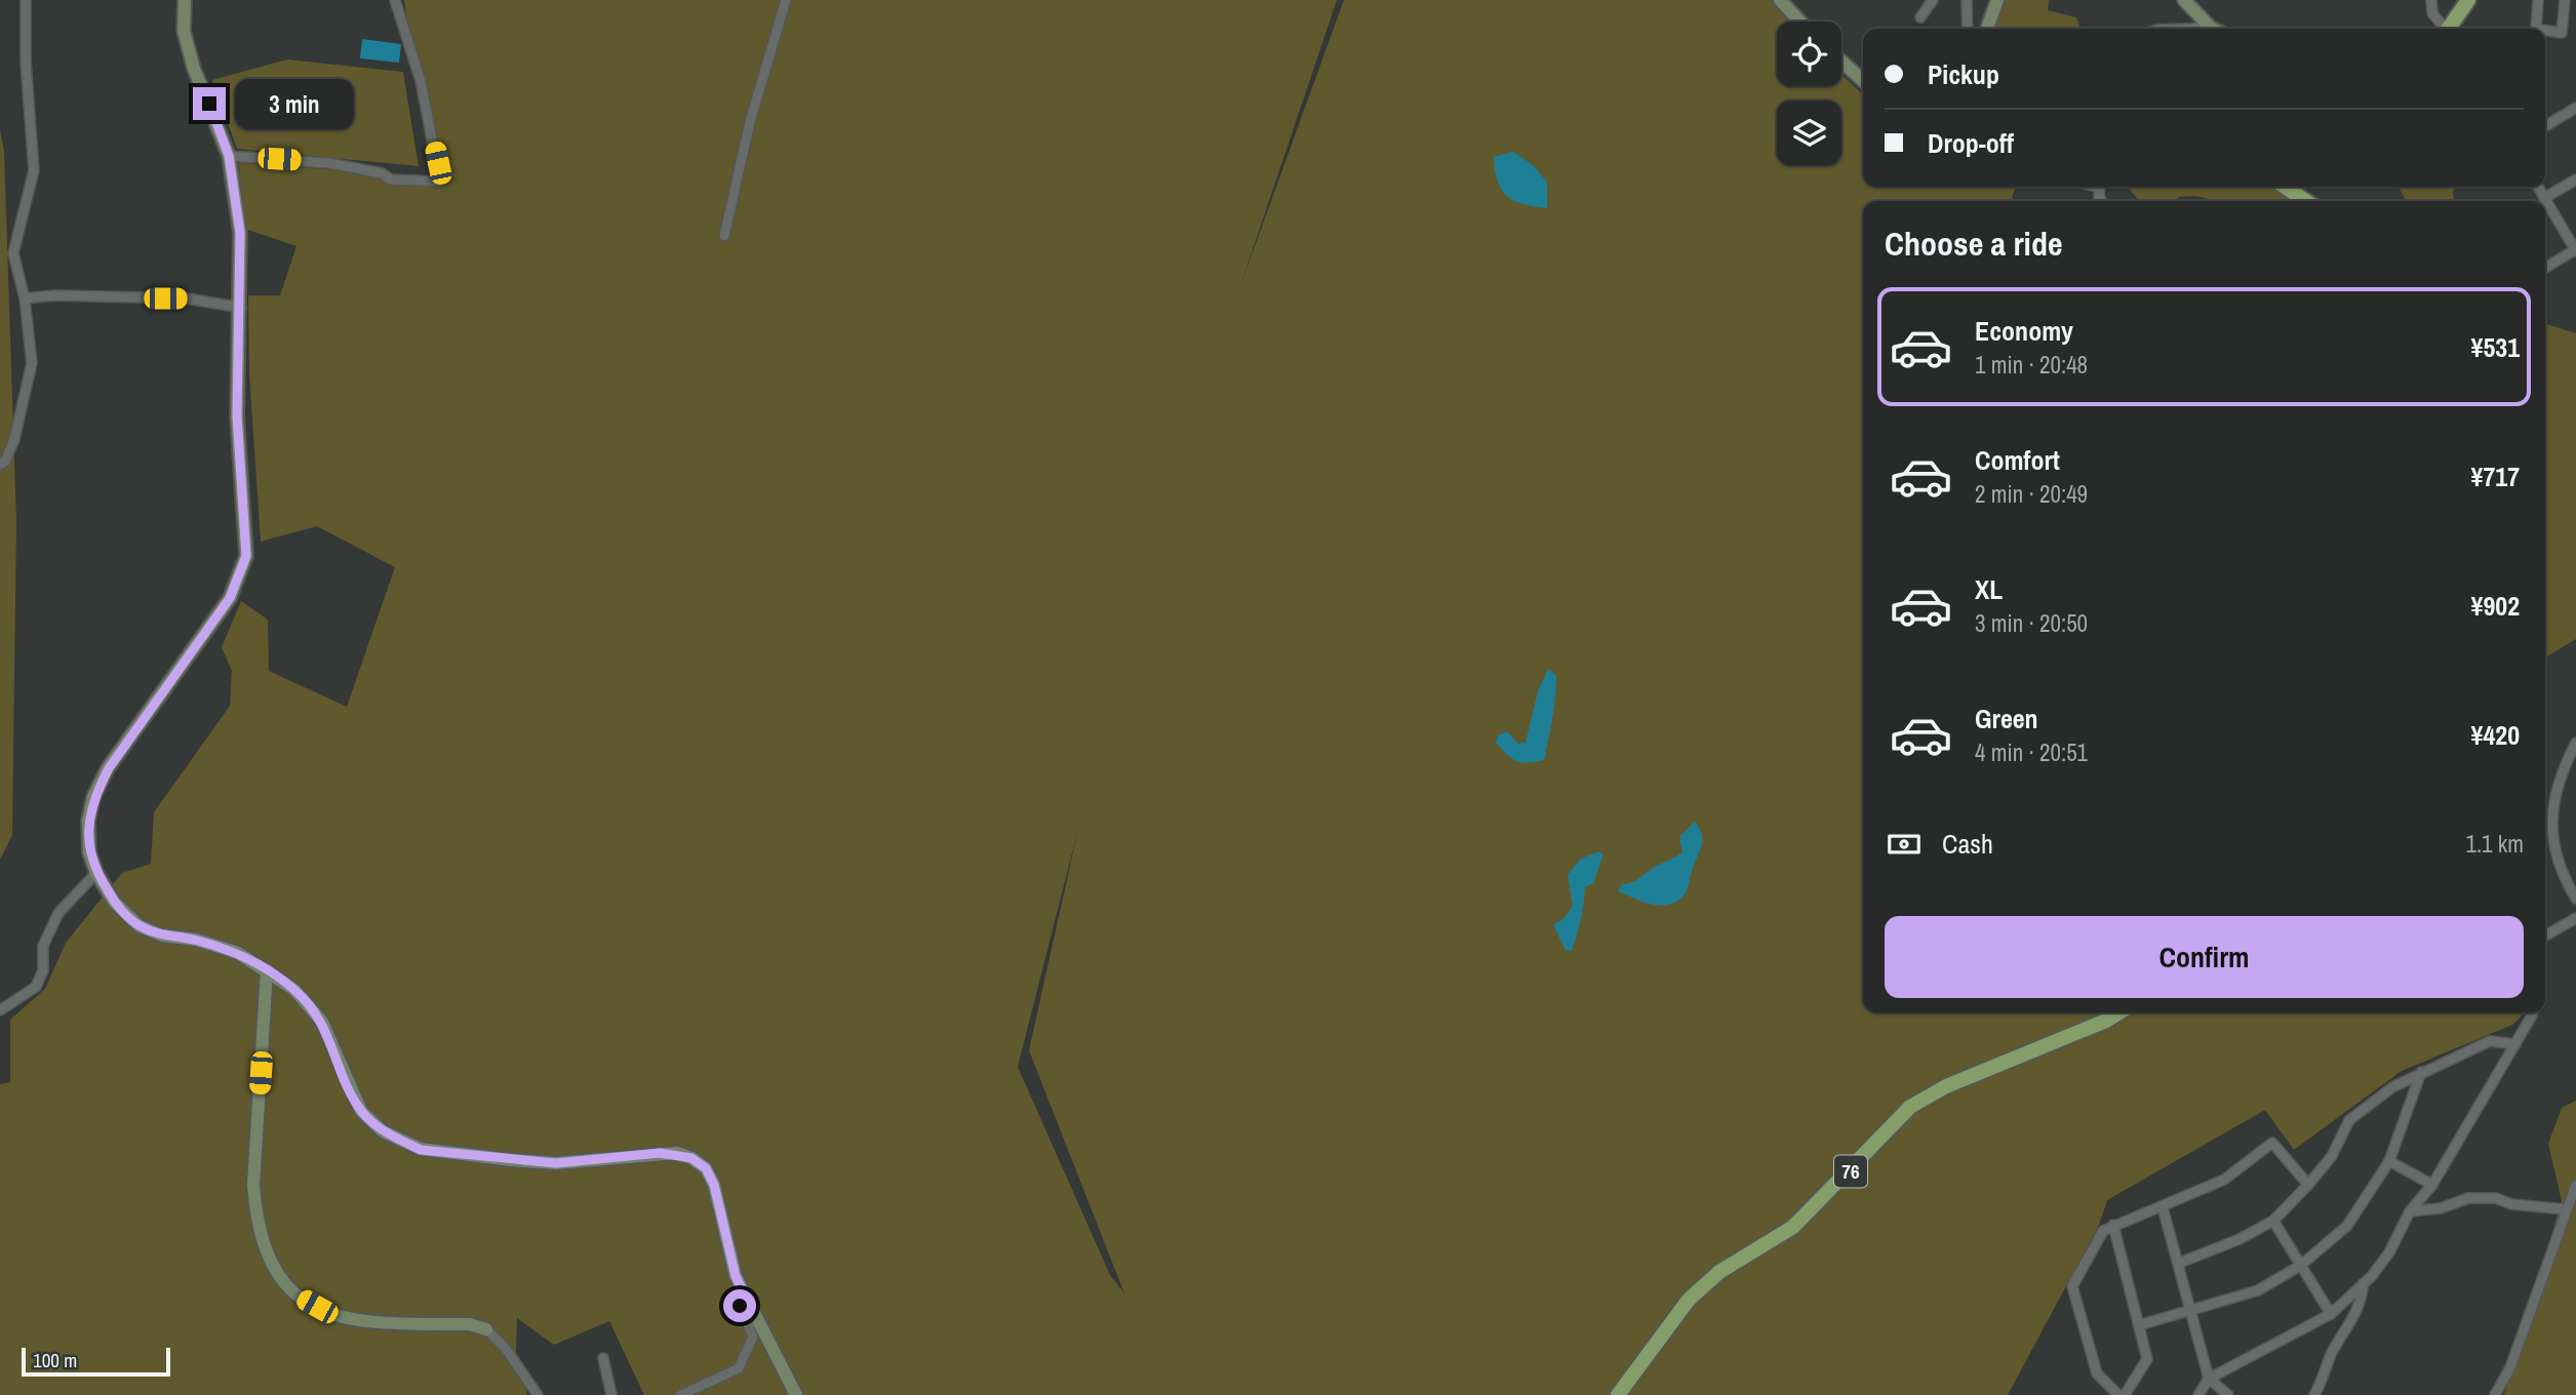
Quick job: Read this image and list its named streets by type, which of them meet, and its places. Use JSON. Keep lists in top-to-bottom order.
{
  "streets": {
    "main road": ["76"]
  },
  "scale_bar": "100 m",
  "page": {
    "banner": ["Pickup", "Drop-off"],
    "bubble": "3 min",
    "heading": "Choose a ride",
    "list": [
      {
        "name": "Economy",
        "note": "1 min · 20:48",
        "value": "¥531"
      },
      {
        "name": "Comfort",
        "note": "2 min · 20:49",
        "value": "¥717"
      },
      {
        "name": "XL",
        "note": "3 min · 20:50",
        "value": "¥902"
      },
      {
        "name": "Green",
        "note": "4 min · 20:51",
        "value": "¥420"
      }
    ],
    "pay": ["Cash", "1.1 km"],
    "buttons": "Confirm",
    "scale": "100 m"
  }
}
